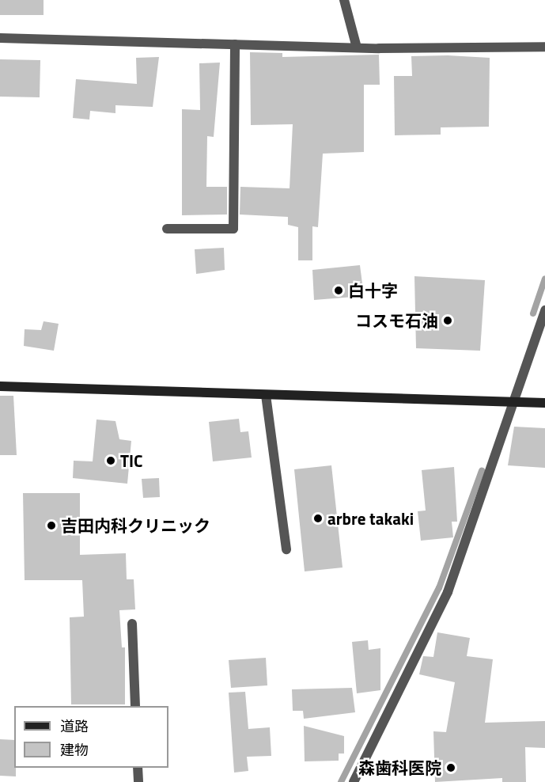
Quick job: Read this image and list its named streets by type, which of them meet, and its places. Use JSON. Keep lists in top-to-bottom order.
{
  "places": [
    "白十字",
    "コスモ石油",
    "TIC",
    "arbre takaki",
    "吉田内科クリニック",
    "森歯科医院"
  ],
  "legend": ["道路", "建物"]
}
